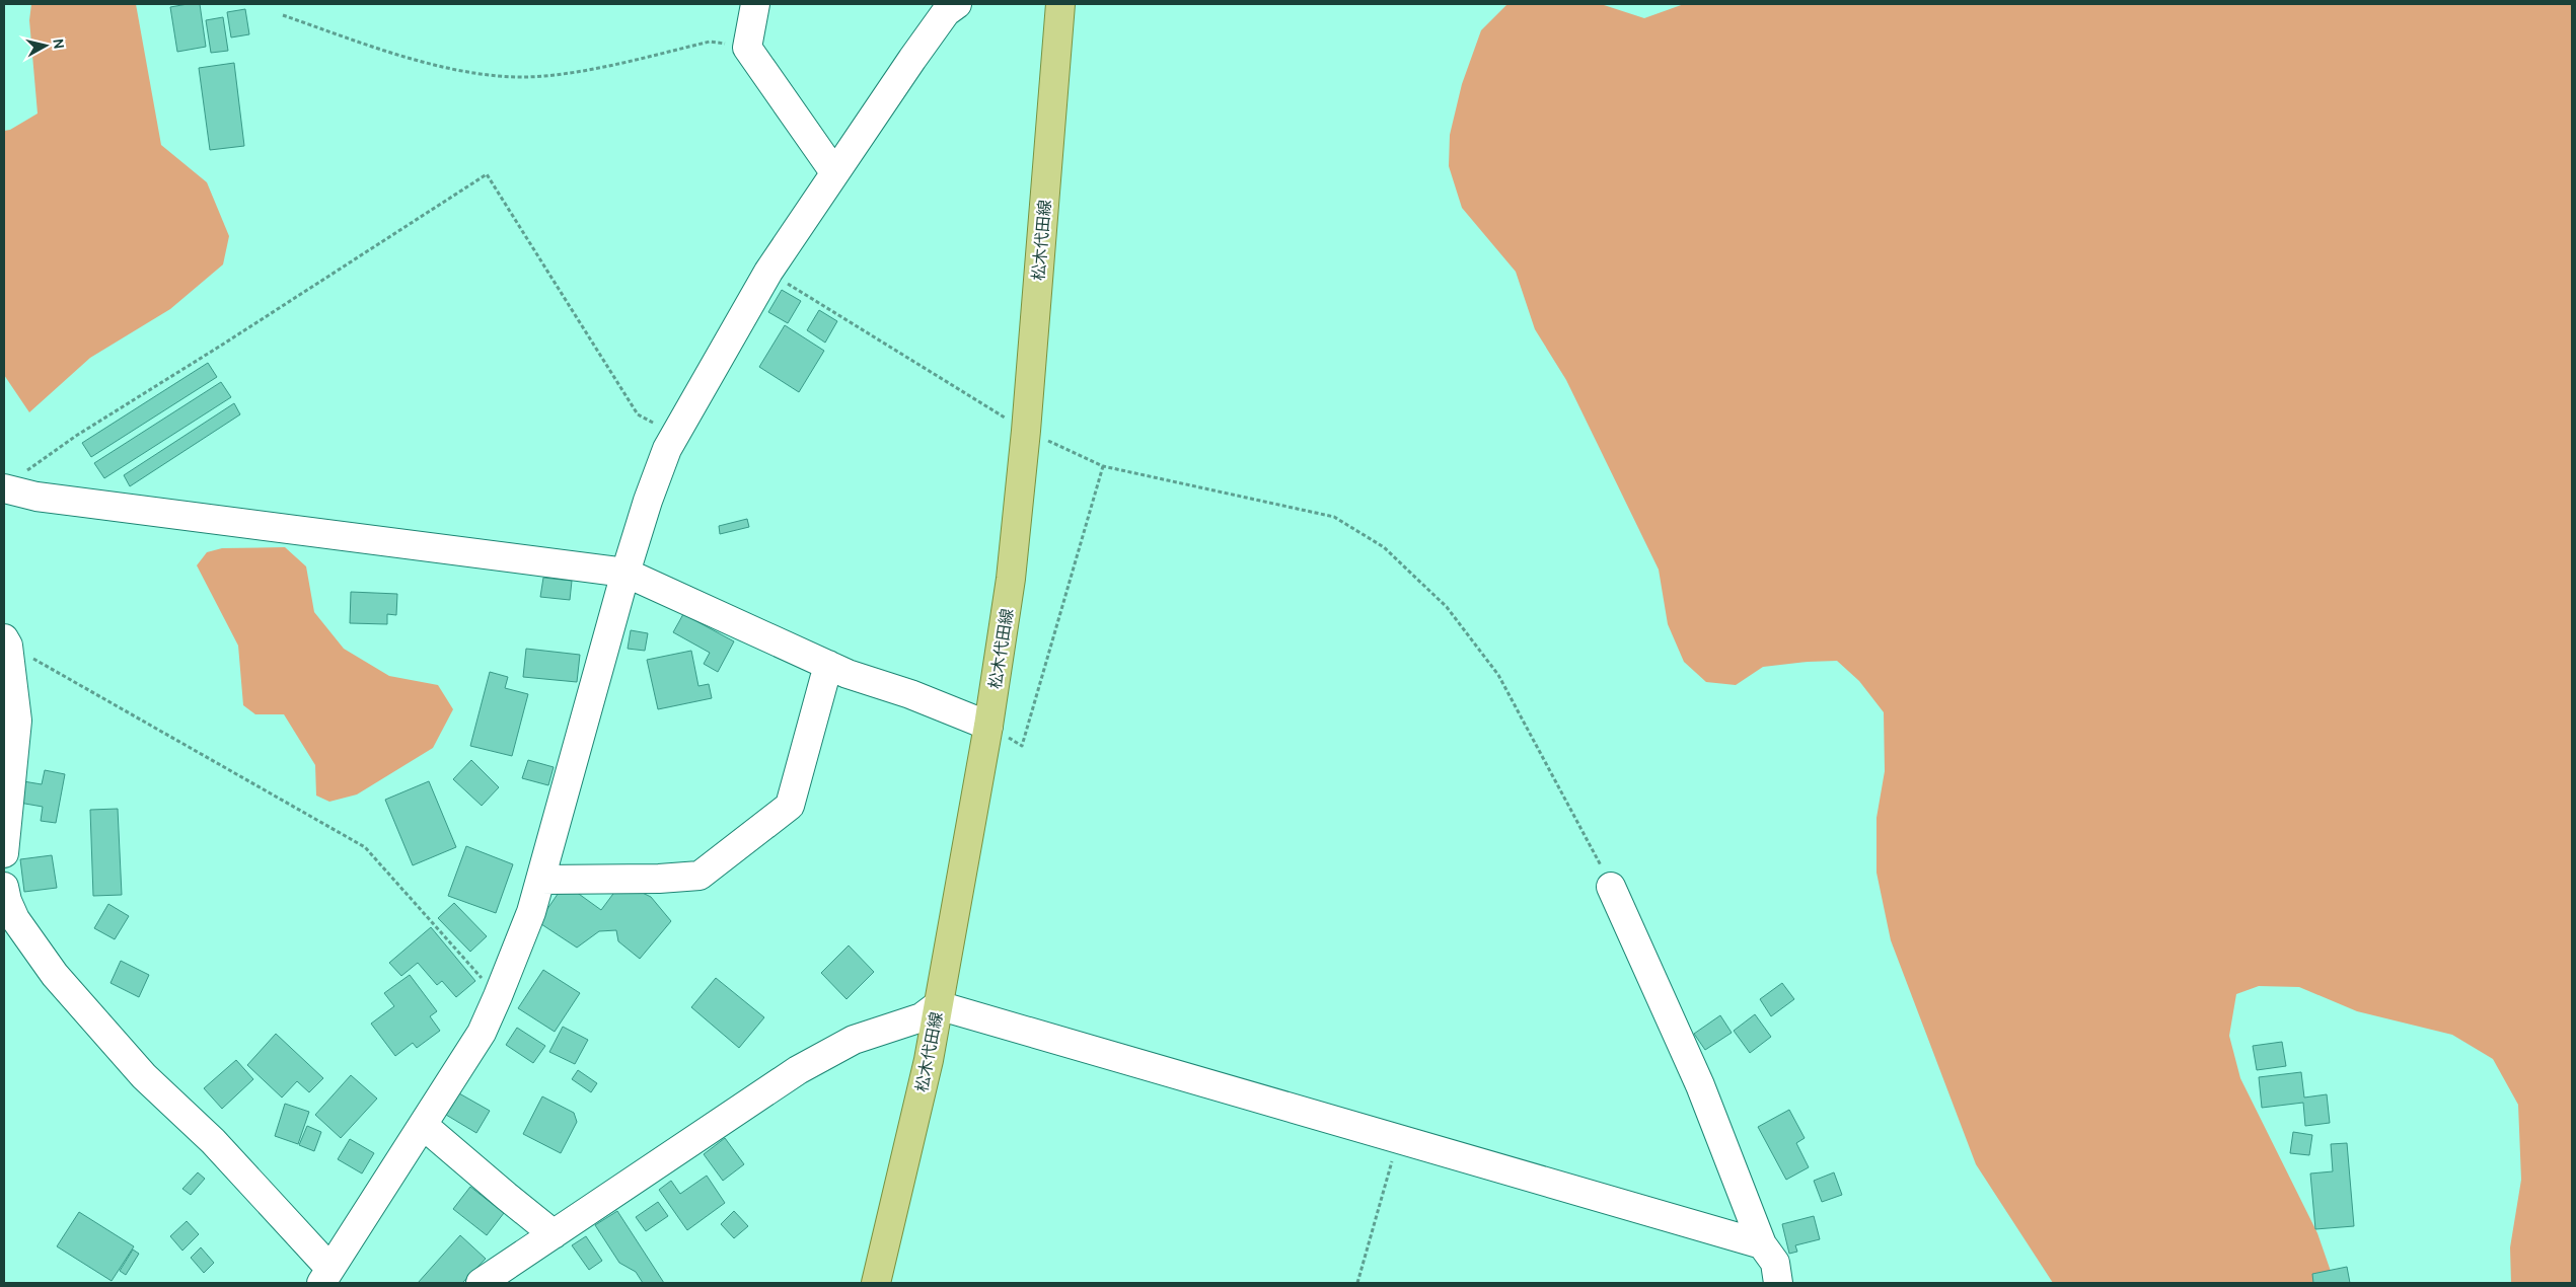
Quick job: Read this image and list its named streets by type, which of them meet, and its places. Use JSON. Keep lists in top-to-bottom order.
{
  "streets": {
    "main road": ["松木代田線"]
  },
  "north": "right"
}
